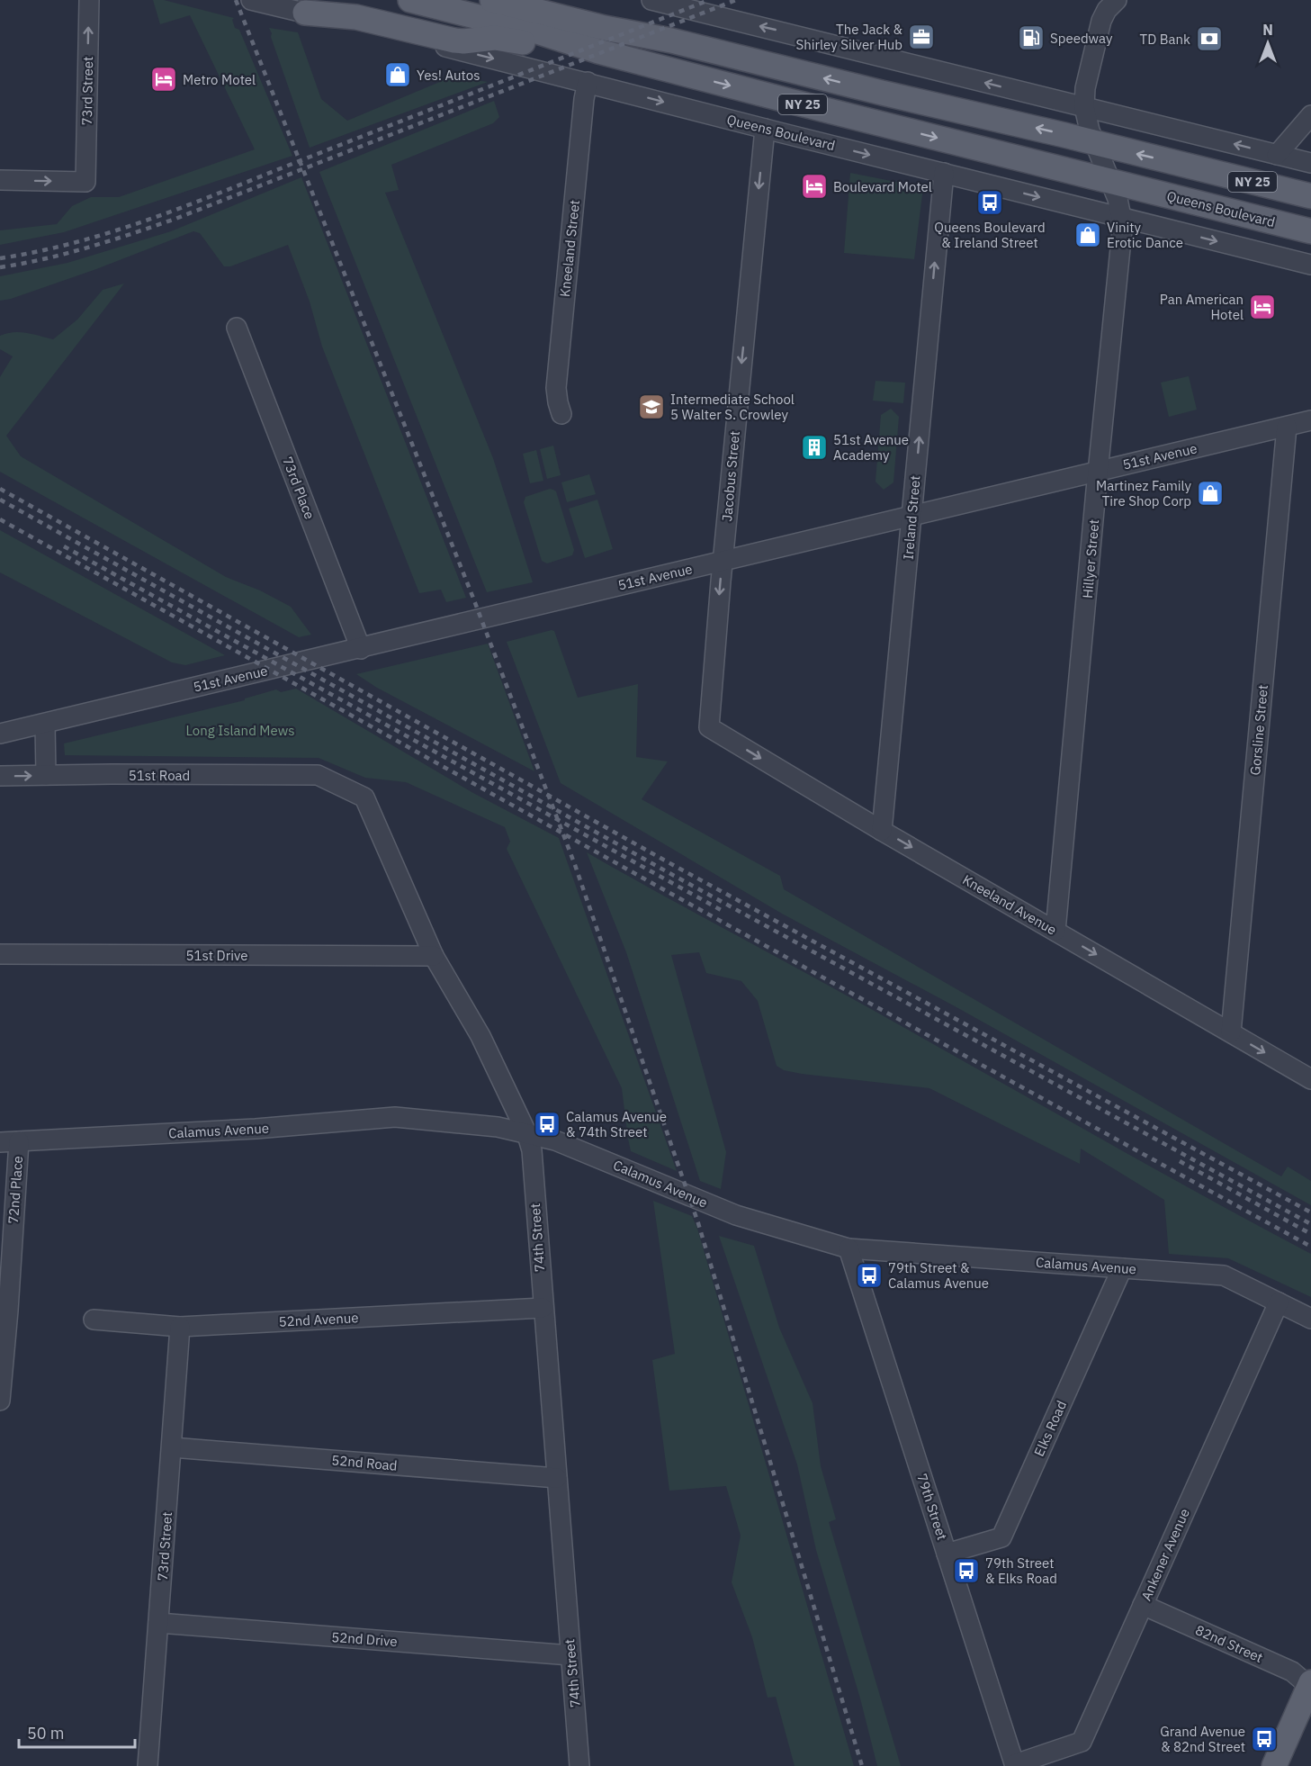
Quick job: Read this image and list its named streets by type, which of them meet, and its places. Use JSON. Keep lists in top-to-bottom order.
{
  "streets": {
    "main road": ["NY 25", "Queens Boulevard"],
    "street": [
      "73rd Street",
      "Kneeland Street",
      "51st Avenue",
      "Jacobus Street",
      "73rd Place",
      "Ireland Street",
      "Hillyer Street",
      "Gorsline Street",
      "51st Road",
      "Kneeland Avenue",
      "51st Drive",
      "Calamus Avenue",
      "72nd Place",
      "74th Street",
      "52nd Avenue",
      "Elks Road",
      "52nd Road",
      "79th Street",
      "Ankener Avenue",
      "52nd Drive",
      "82nd Street"
    ]
  },
  "crossings": [
    ["73rd Street", "52nd Avenue"],
    ["73rd Street", "52nd Road"],
    ["73rd Street", "52nd Drive"],
    ["NY 25", "Hillyer Street"],
    ["Queens Boulevard", "Kneeland Street"],
    ["Queens Boulevard", "Jacobus Street"],
    ["Queens Boulevard", "Ireland Street"],
    ["Queens Boulevard", "Hillyer Street"],
    ["51st Avenue", "Jacobus Street"],
    ["51st Avenue", "73rd Place"],
    ["51st Avenue", "Ireland Street"],
    ["51st Avenue", "Hillyer Street"],
    ["51st Avenue", "Gorsline Street"],
    ["Jacobus Street", "Kneeland Avenue"],
    ["Ireland Street", "Kneeland Avenue"],
    ["Hillyer Street", "Kneeland Avenue"],
    ["Gorsline Street", "Kneeland Avenue"],
    ["51st Road", "74th Street"],
    ["51st Drive", "74th Street"],
    ["Calamus Avenue", "72nd Place"],
    ["Calamus Avenue", "74th Street"],
    ["Calamus Avenue", "Elks Road"],
    ["Calamus Avenue", "79th Street"],
    ["Calamus Avenue", "Ankener Avenue"],
    ["74th Street", "52nd Avenue"],
    ["74th Street", "52nd Road"],
    ["74th Street", "52nd Drive"],
    ["Elks Road", "79th Street"],
    ["79th Street", "Ankener Avenue"],
    ["Ankener Avenue", "82nd Street"]
  ],
  "one_way": ["Jacobus Street", "Ireland Street", "Kneeland Avenue"],
  "parks": ["Long Island Mews"],
  "places": {
    "office": ["The Jack & Shirley Silver Hub"],
    "fuel station": ["Speedway"],
    "bank": ["TD Bank"],
    "shop": ["Yes! Autos", "Vinity Erotic Dance", "Martinez Family Tire Shop Corp"],
    "hotel": ["Metro Motel", "Boulevard Motel", "Pan American Hotel"],
    "bus stop": [
      "Queens Boulevard & Ireland Street",
      "Calamus Avenue & 74th Street",
      "79th Street & Calamus Avenue",
      "79th Street & Elks Road",
      "Grand Avenue & 82nd Street"
    ],
    "school or university": ["Intermediate School 5 Walter S. Crowley"],
    "building": ["51st Avenue Academy"]
  },
  "scale_bar": "50 m",
  "north": "top"
}
